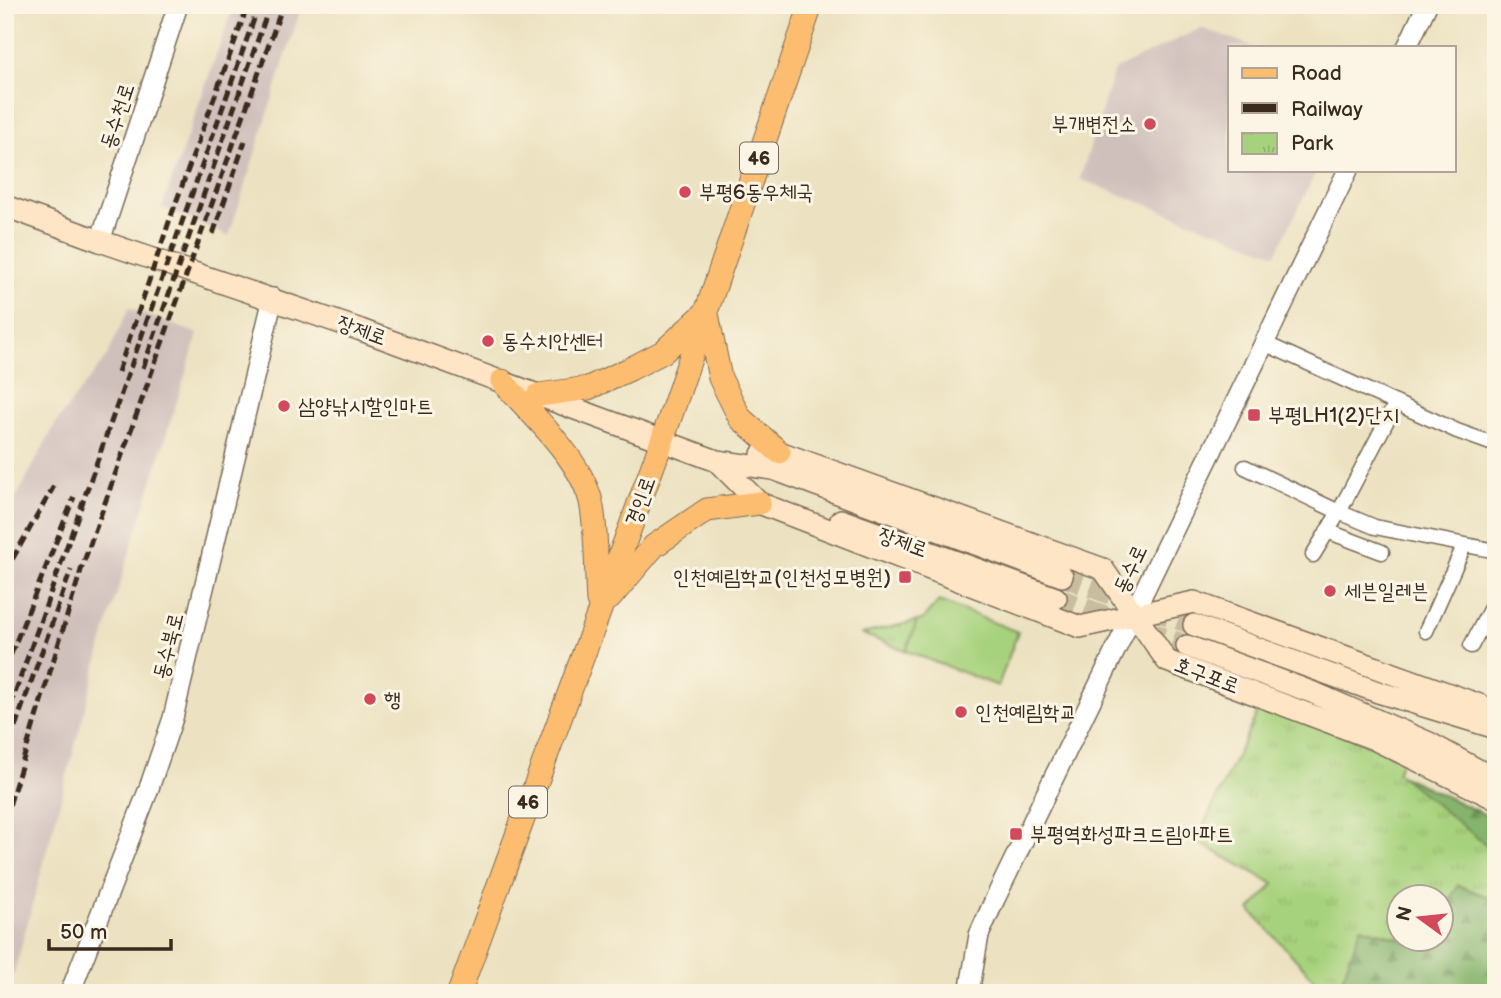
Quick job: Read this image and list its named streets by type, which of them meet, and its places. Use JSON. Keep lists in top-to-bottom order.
{
  "streets": {
    "main road": [
      "46",
      "장제로",
      "경인로",
      "호구포로"
    ],
    "street": ["동수천로", "동수로", "동수북로"]
  },
  "crossings": [
    ["동수천로", "장제로"],
    ["장제로", "경인로"],
    ["장제로", "동수북로"],
    ["동수로", "호구포로"]
  ],
  "places": {
    "other": [
      "부개변전소",
      "부평6동우체국",
      "동수치안센터",
      "삼양낚시할인마트",
      "세븐일레븐",
      "행",
      "인천예림학교"
    ],
    "transit": ["부평LH1(2)단지", "인천예림학교(인천성모병원)", "부평역화성파크드림아파트"]
  },
  "legend": ["Road", "Railway", "Park"],
  "scale_bar": "50 m",
  "north": "left"
}
